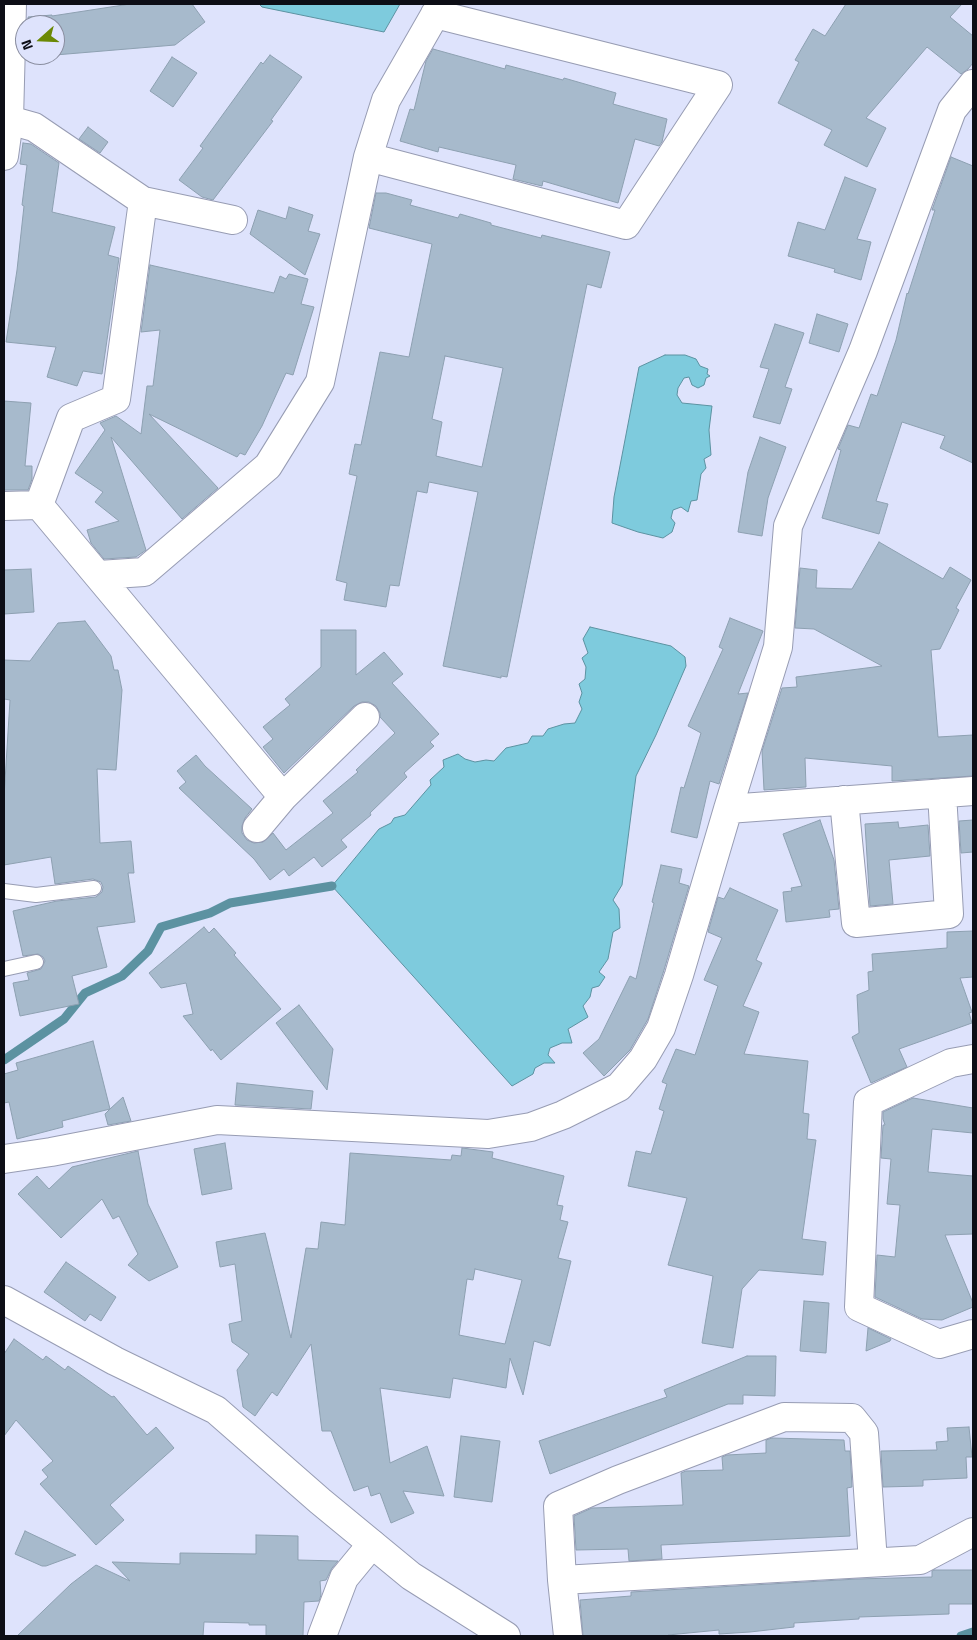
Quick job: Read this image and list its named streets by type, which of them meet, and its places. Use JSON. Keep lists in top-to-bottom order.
{
  "north": "left"
}
